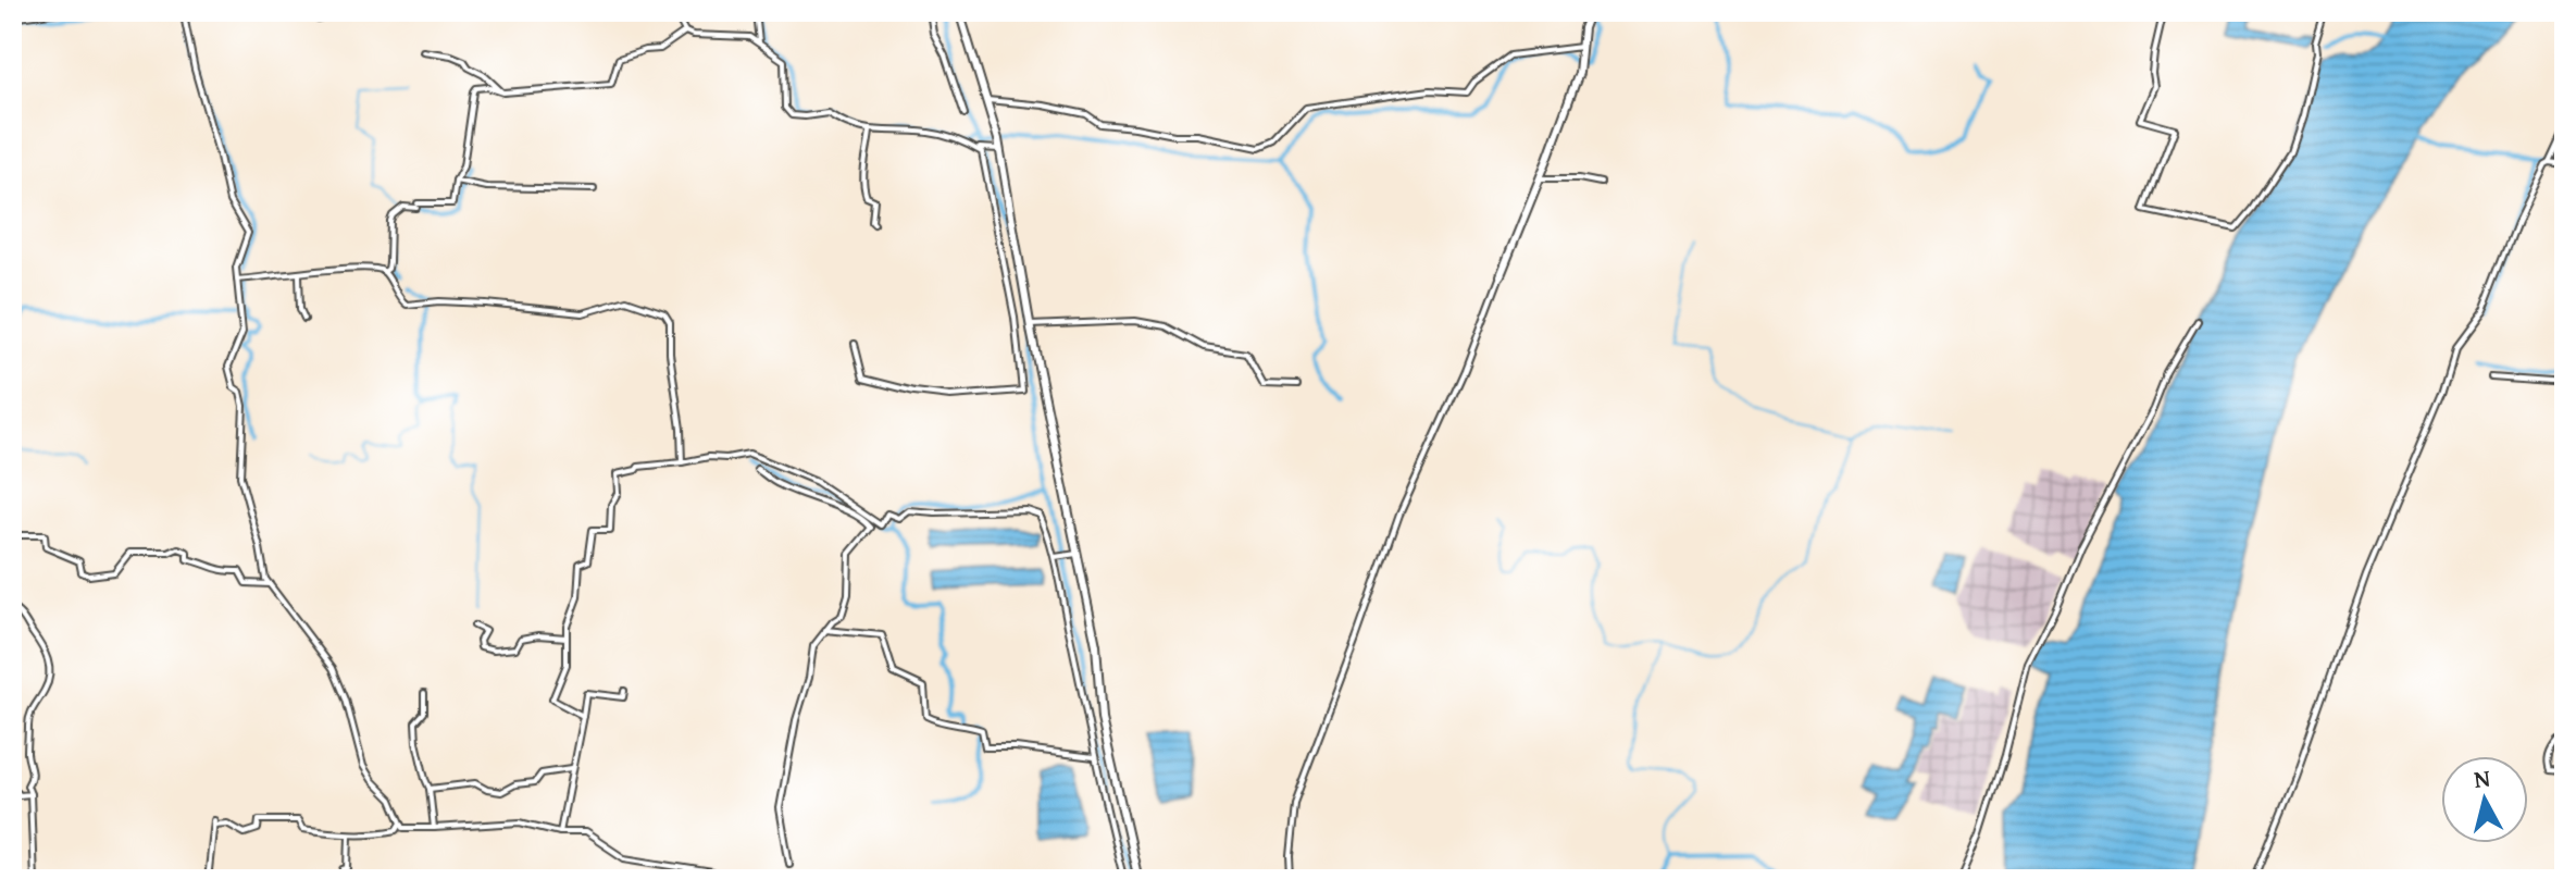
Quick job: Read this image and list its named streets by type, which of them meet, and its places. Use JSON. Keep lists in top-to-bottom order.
{
  "north": "top"
}
